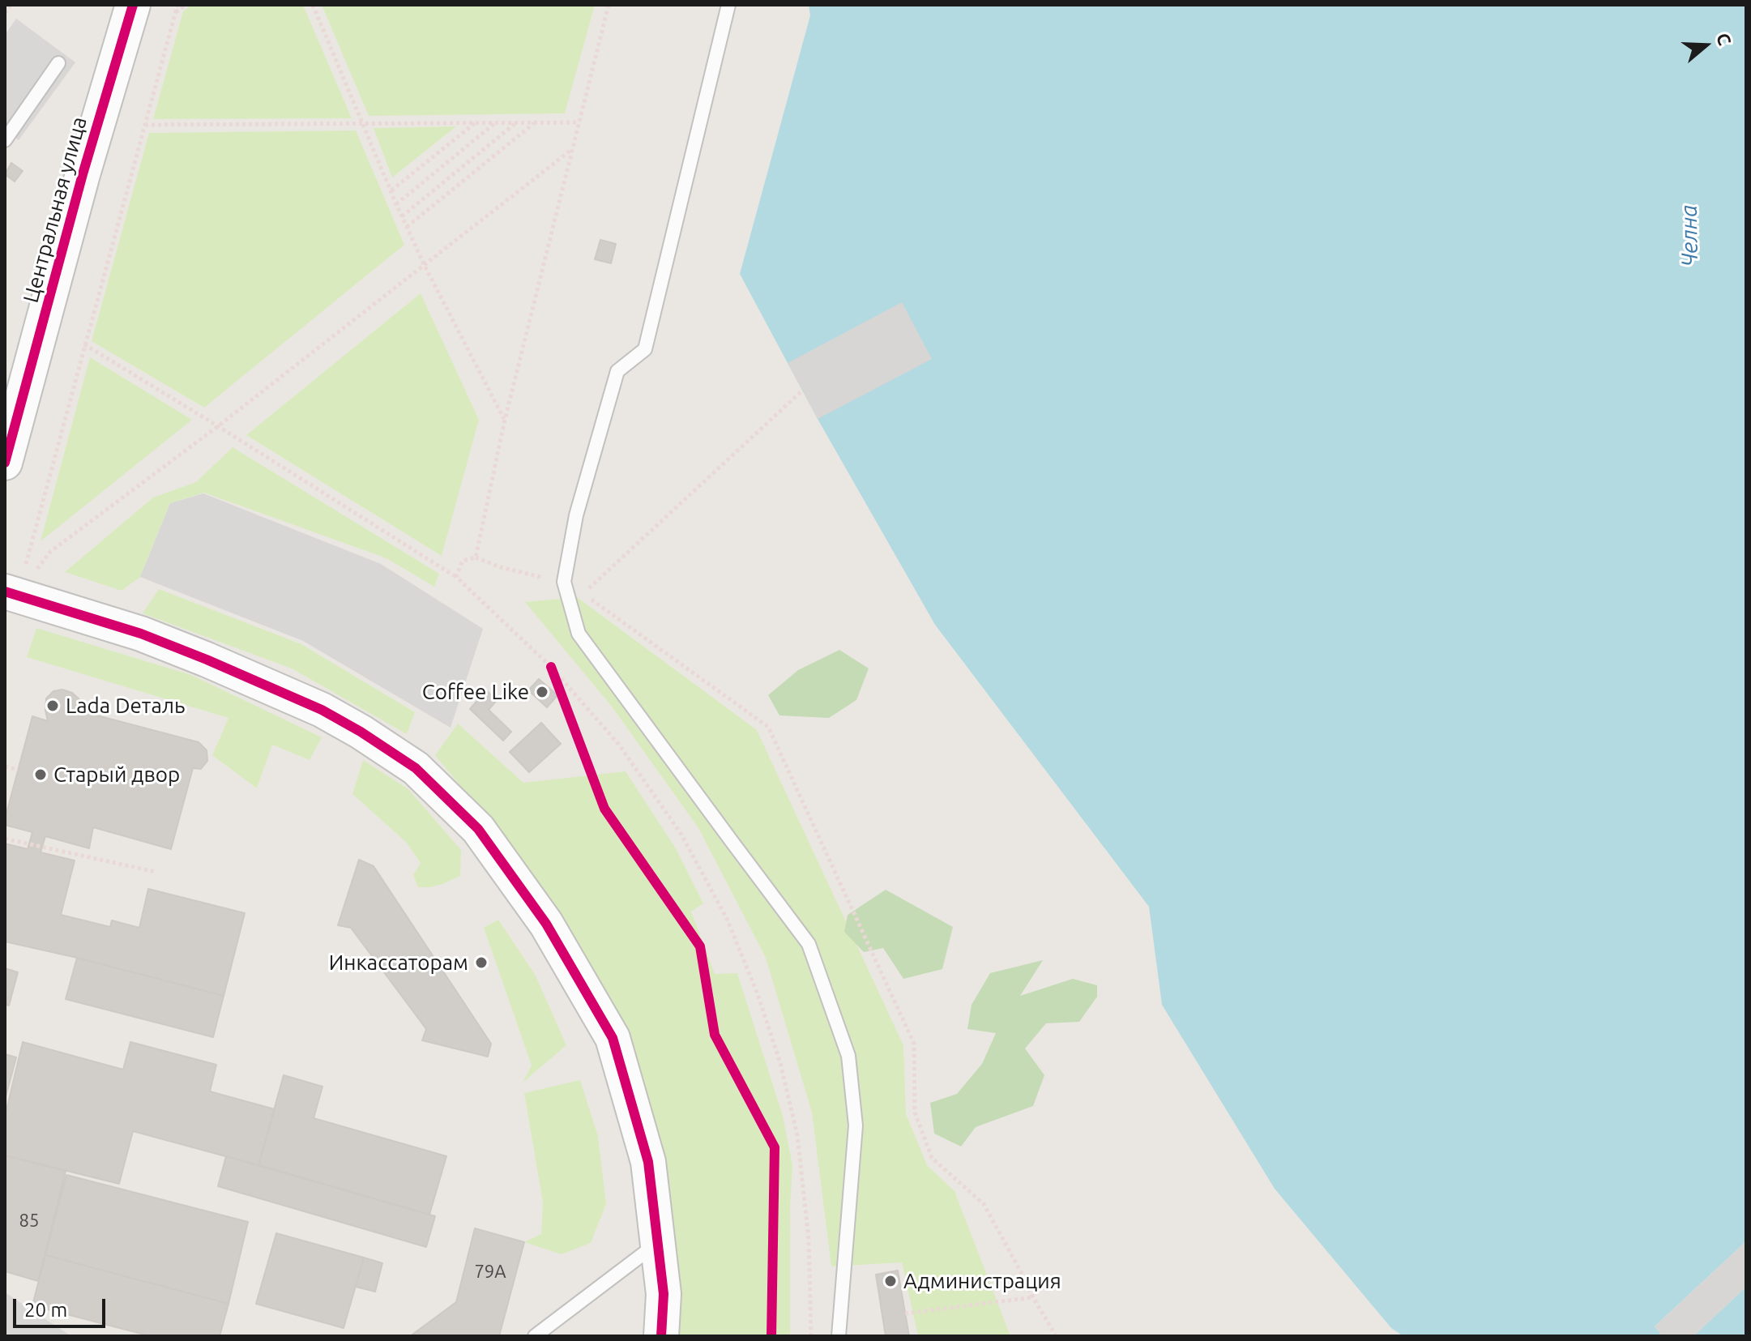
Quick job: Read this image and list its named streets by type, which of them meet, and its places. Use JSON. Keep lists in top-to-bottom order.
{
  "streets": {
    "street": ["Центральная улица"]
  },
  "water": ["Челна"],
  "places": [
    "Coffee Like",
    "Lada Dеталь",
    "Старый двор",
    "Инкассаторам",
    "Администрация"
  ],
  "house_numbers": ["85", "79А"],
  "scale_bar": "20 m",
  "north": "right"
}
